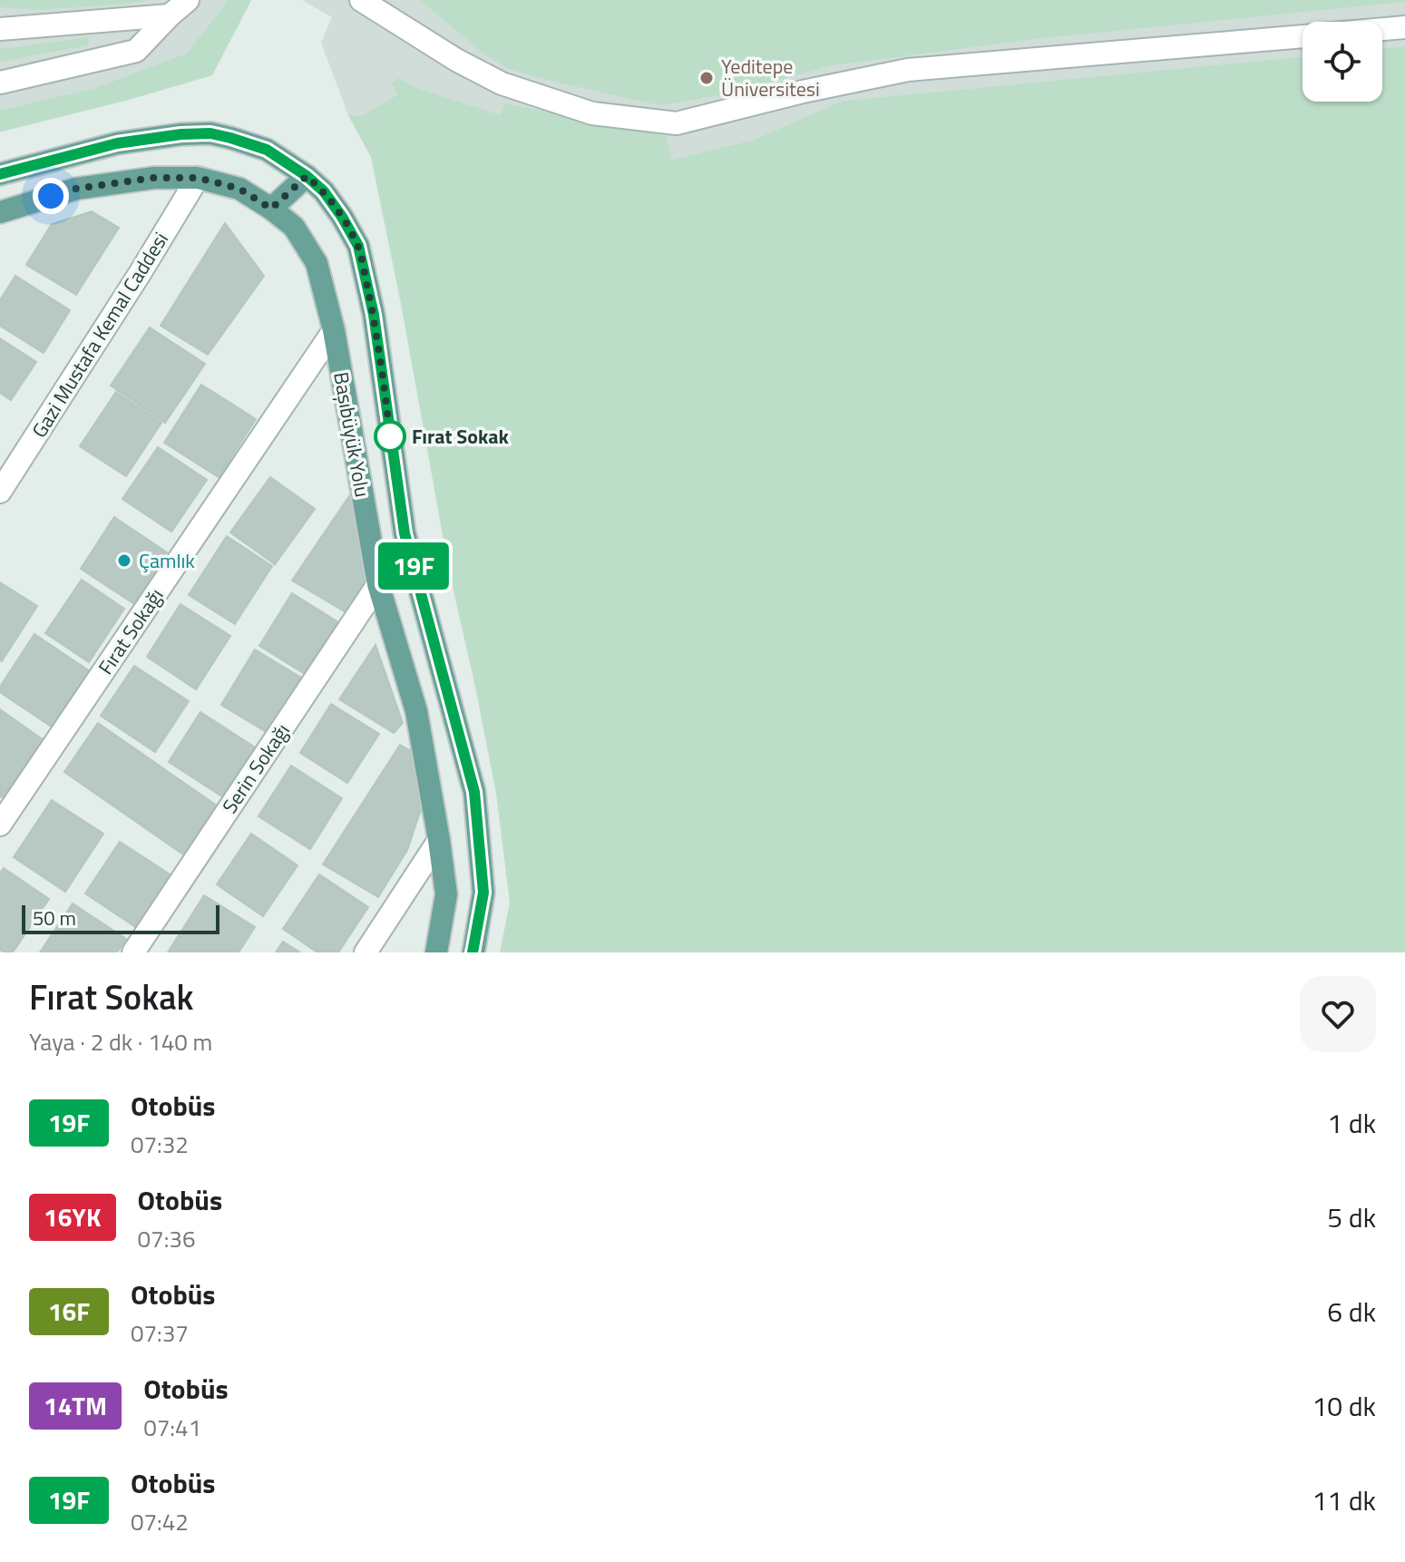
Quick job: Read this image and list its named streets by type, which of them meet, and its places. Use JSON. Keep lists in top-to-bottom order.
{
  "streets": {
    "main road": ["Başıbüyük Yolu"],
    "street": ["Gazi Mustafa Kemal Caddesi", "Fırat Sokağı", "Serin Sokağı"]
  },
  "crossings": [
    ["Gazi Mustafa Kemal Caddesi", "Başıbüyük Yolu"],
    ["Başıbüyük Yolu", "Fırat Sokağı"],
    ["Başıbüyük Yolu", "Serin Sokağı"]
  ],
  "places": ["Yeditepe Üniversitesi", "Fırat Sokak", "Çamlık"],
  "lines": ["bus line 19F"],
  "scale_bar": "50 m",
  "page": {
    "on_map": "19F",
    "scale": "50 m",
    "heading": ["Fırat Sokak", "Yaya · 2 dk · 140 m"],
    "list": [
      {
        "mark": "19F",
        "name": "Otobüs",
        "note": "07:32",
        "value": "1 dk"
      },
      {
        "mark": "16YK",
        "name": "Otobüs",
        "note": "07:36",
        "value": "5 dk"
      },
      {
        "mark": "16F",
        "name": "Otobüs",
        "note": "07:37",
        "value": "6 dk"
      },
      {
        "mark": "14TM",
        "name": "Otobüs",
        "note": "07:41",
        "value": "10 dk"
      },
      {
        "mark": "19F",
        "name": "Otobüs",
        "note": "07:42",
        "value": "11 dk"
      }
    ]
  }
}
